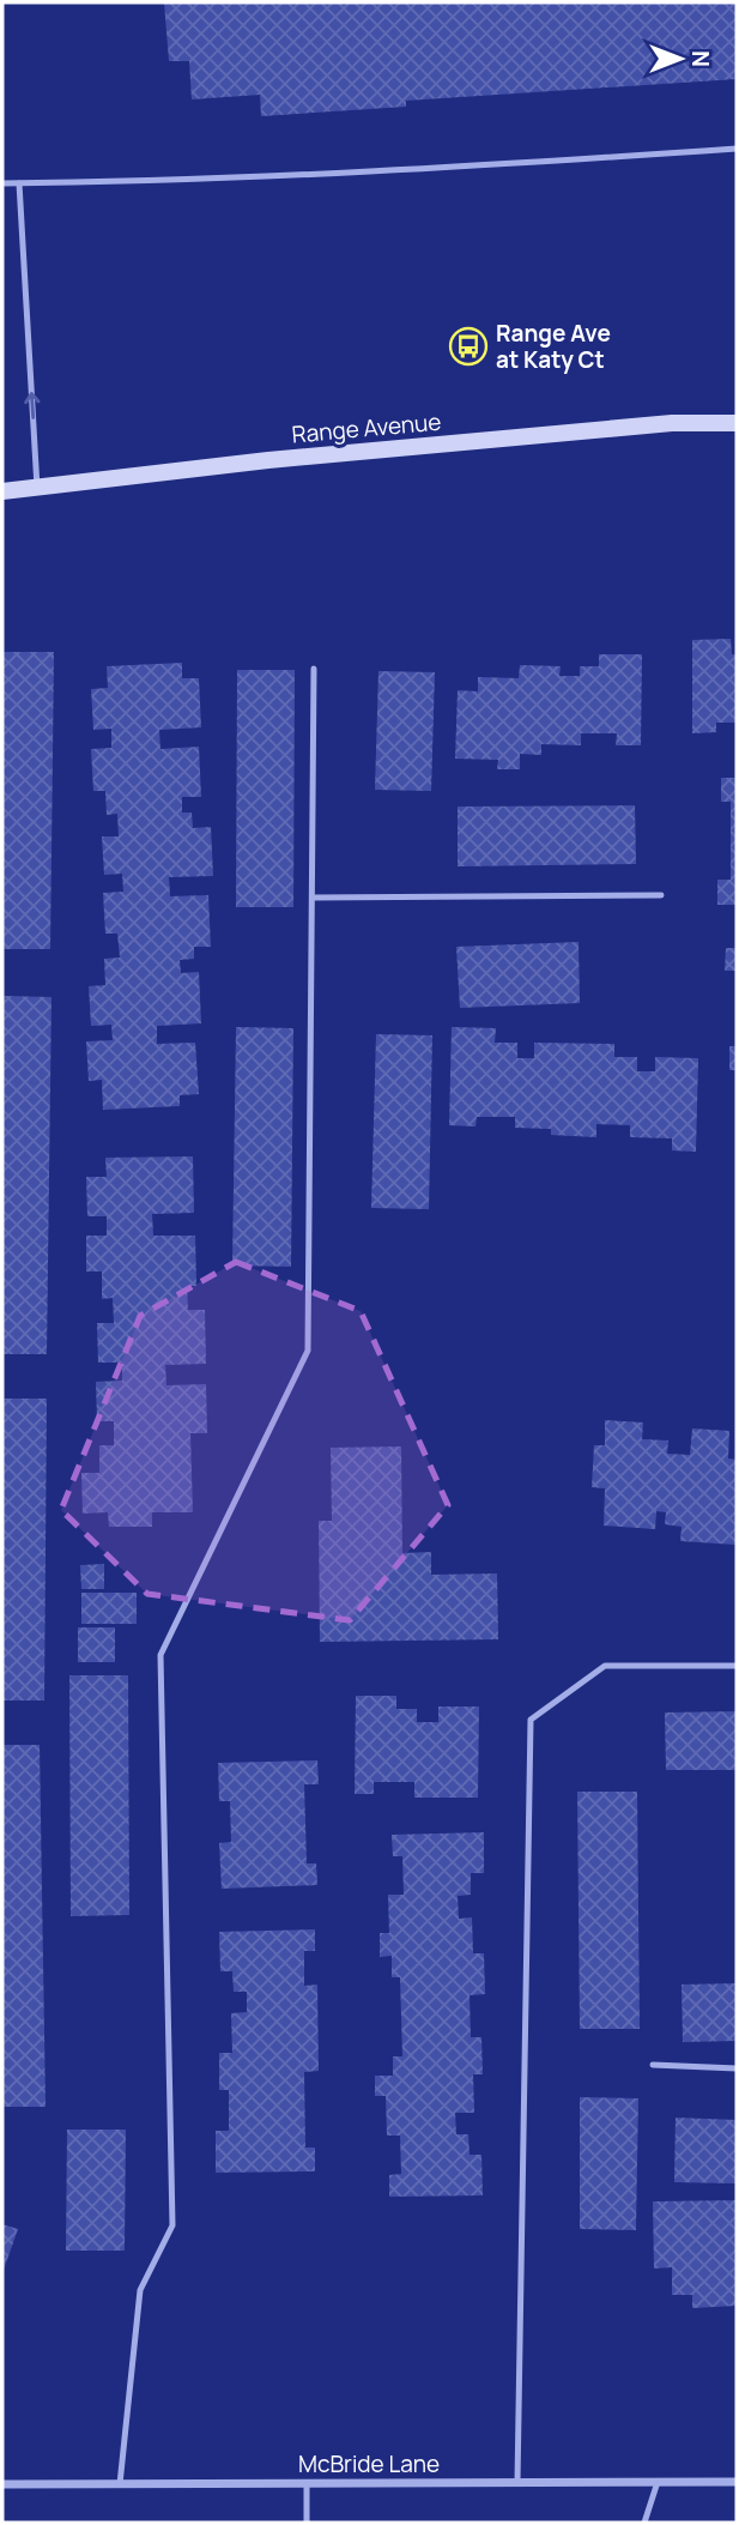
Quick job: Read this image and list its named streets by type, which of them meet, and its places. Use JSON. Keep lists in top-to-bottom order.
{
  "streets": {
    "street": ["Range Avenue", "McBride Lane"]
  },
  "places": {
    "bus stop": ["Range Ave at Katy Ct"]
  },
  "north": "right"
}
